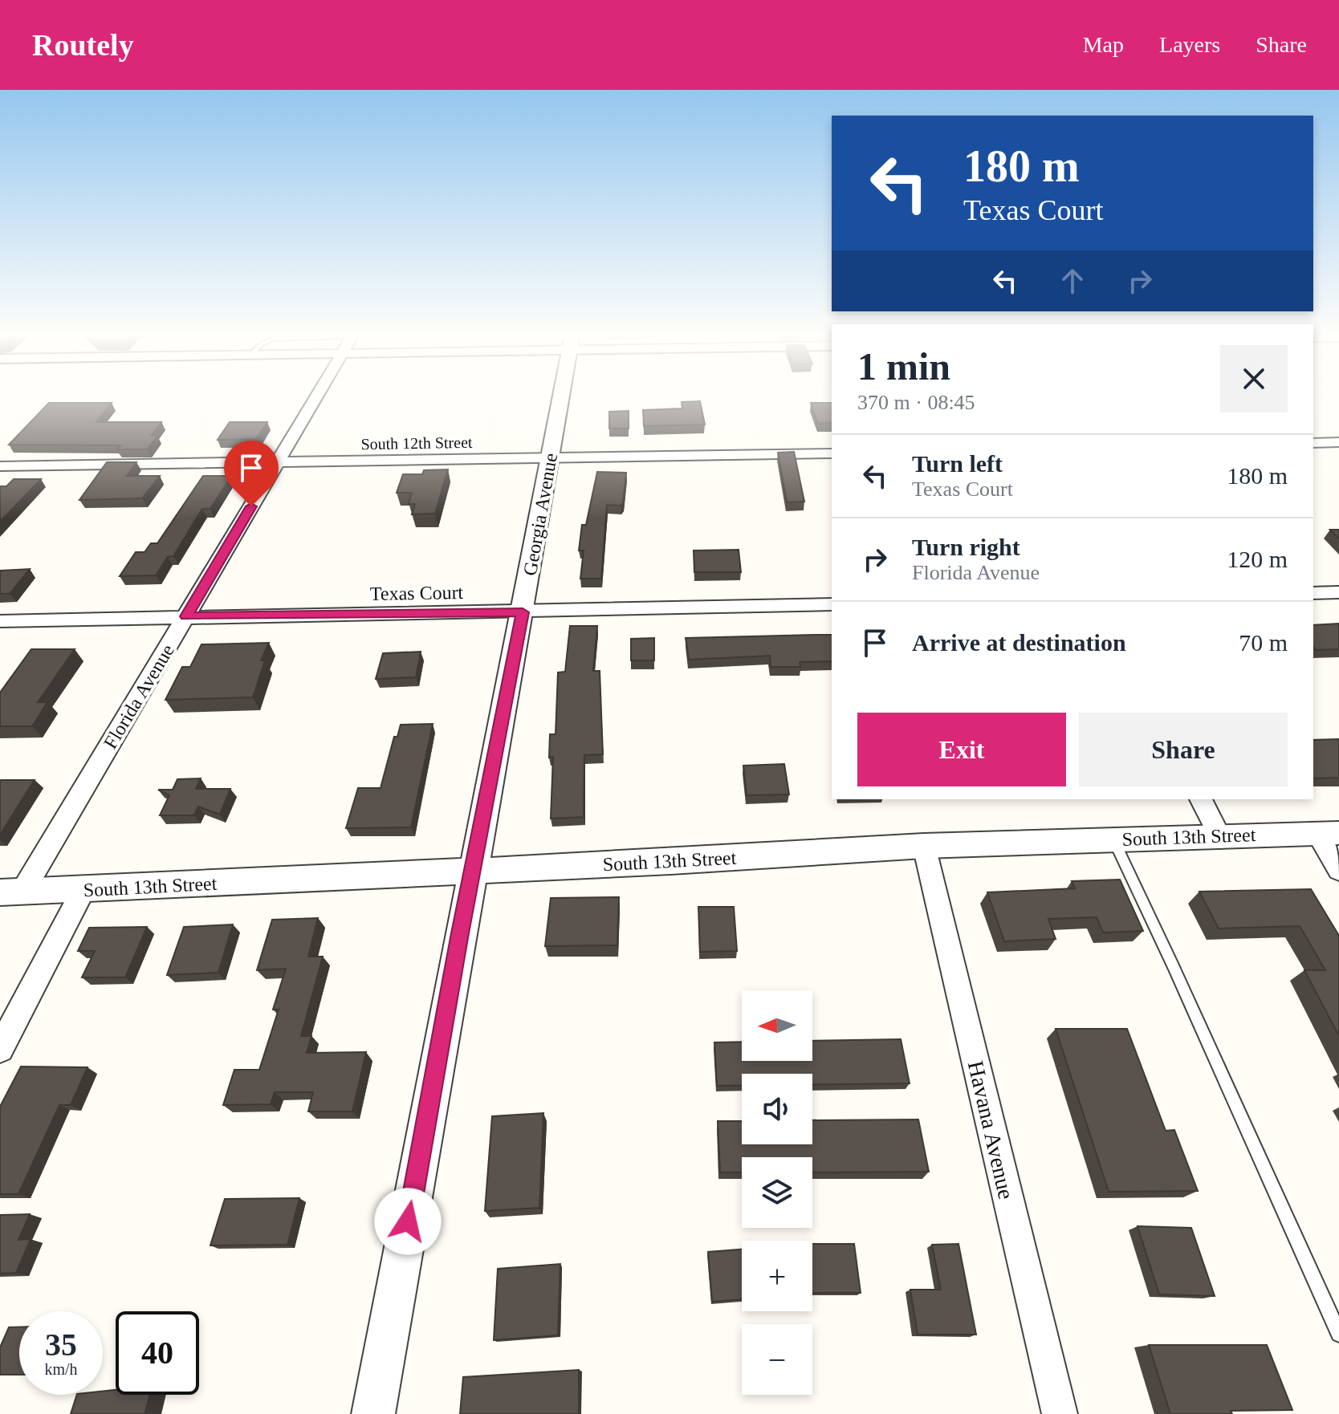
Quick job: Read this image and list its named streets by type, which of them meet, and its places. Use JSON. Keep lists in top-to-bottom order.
{
  "streets": {
    "street": [
      "South 12th Street",
      "Georgia Avenue",
      "Texas Court",
      "Florida Avenue",
      "South 13th Street",
      "Havana Avenue"
    ]
  },
  "crossings": [
    ["South 12th Street", "Georgia Avenue"],
    ["South 12th Street", "Florida Avenue"],
    ["Georgia Avenue", "Texas Court"],
    ["Georgia Avenue", "South 13th Street"],
    ["Texas Court", "Florida Avenue"],
    ["Florida Avenue", "South 13th Street"],
    ["South 13th Street", "Havana Avenue"]
  ],
  "north": "left",
  "page": {
    "header": "Routely",
    "nav": ["Map", "Layers", "Share"],
    "turn": ["180 m", "Texas Court"],
    "heading": ["1 min", "370 m · 08:45"],
    "list": [
      {
        "name": "Turn left",
        "note": "Texas Court",
        "value": "180 m"
      },
      {
        "name": "Turn right",
        "note": "Florida Avenue",
        "value": "120 m"
      },
      {
        "name": "Arrive at destination",
        "value": "70 m"
      }
    ],
    "buttons": ["Exit", "Share"],
    "map_buttons": ["+", "−"],
    "speed": "35 km/h",
    "limit": "40"
  }
}
